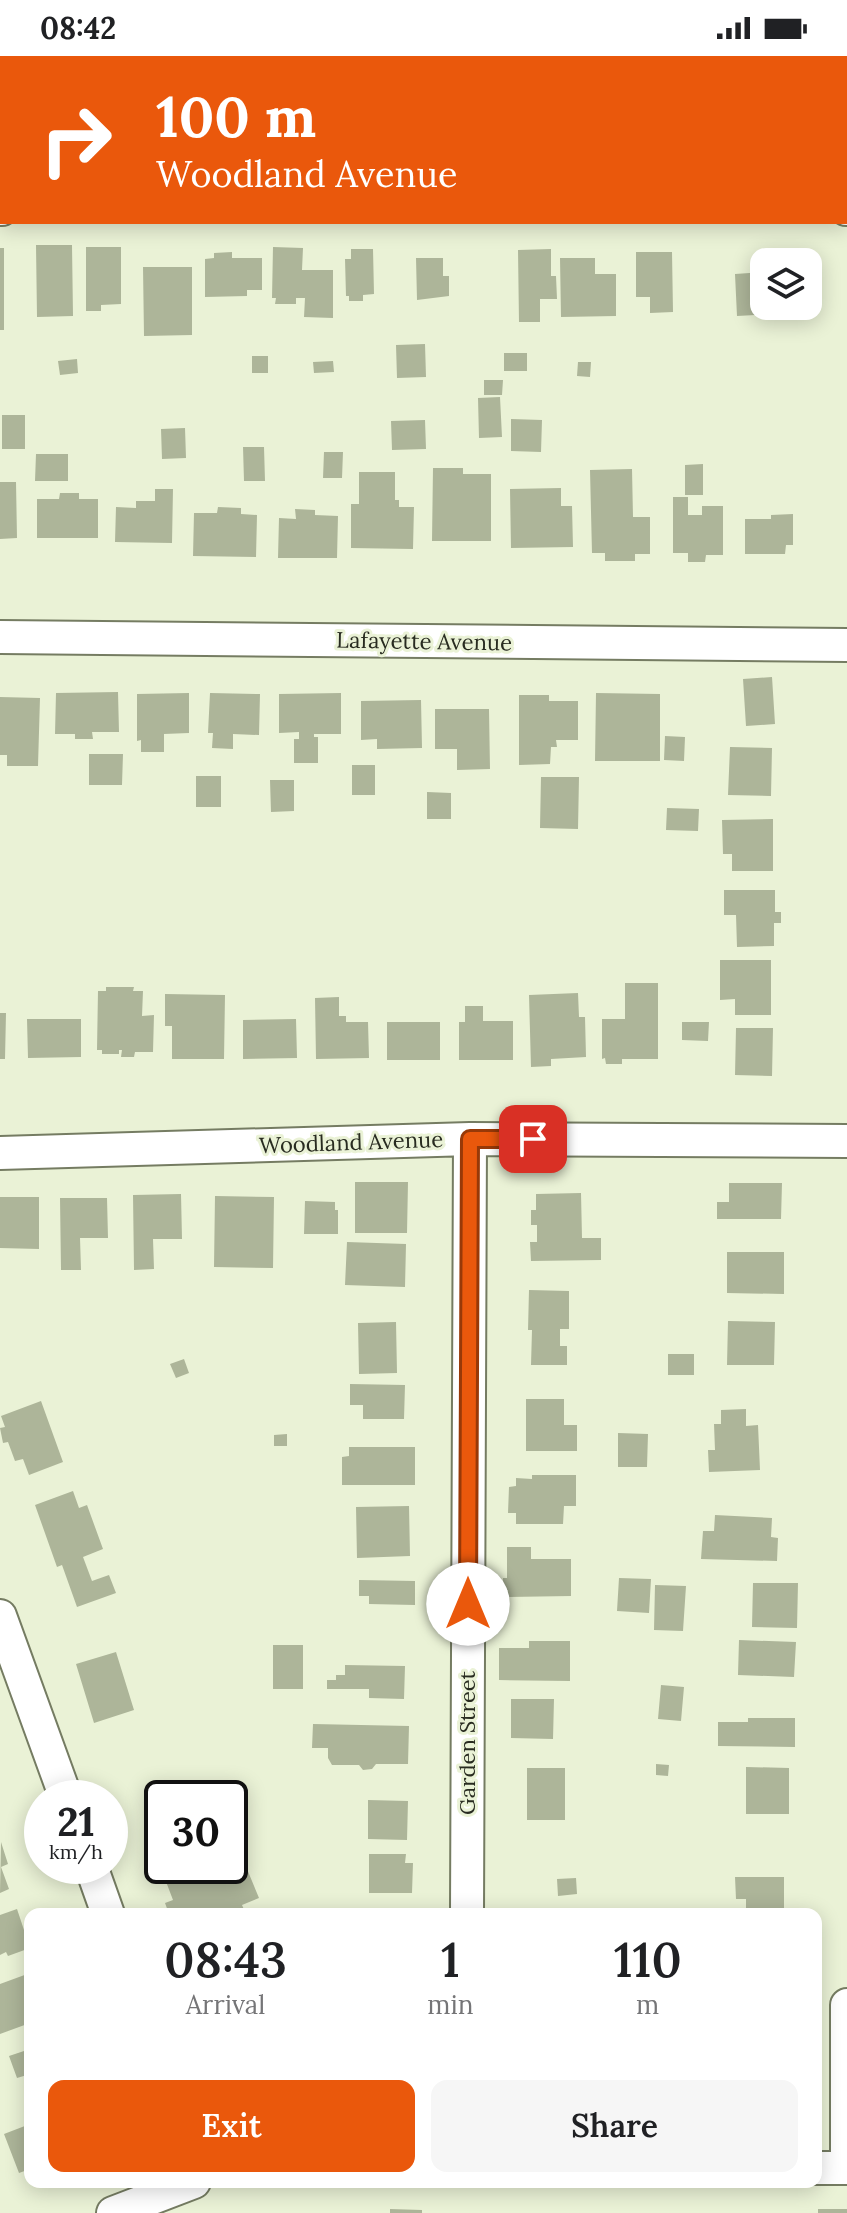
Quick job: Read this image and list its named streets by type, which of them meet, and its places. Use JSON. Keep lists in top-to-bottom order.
{
  "streets": {
    "street": ["Lafayette Avenue", "Woodland Avenue", "Garden Street"]
  },
  "crossings": [
    ["Woodland Avenue", "Garden Street"]
  ],
  "page": {
    "status": "08:42",
    "turn": ["100 m", "Woodland Avenue"],
    "speed": "21 km/h",
    "limit": "30",
    "eta": [
      "08:43",
      "Arrival",
      "1",
      "min",
      "110",
      "m"
    ],
    "buttons": ["Exit", "Share"]
  }
}
